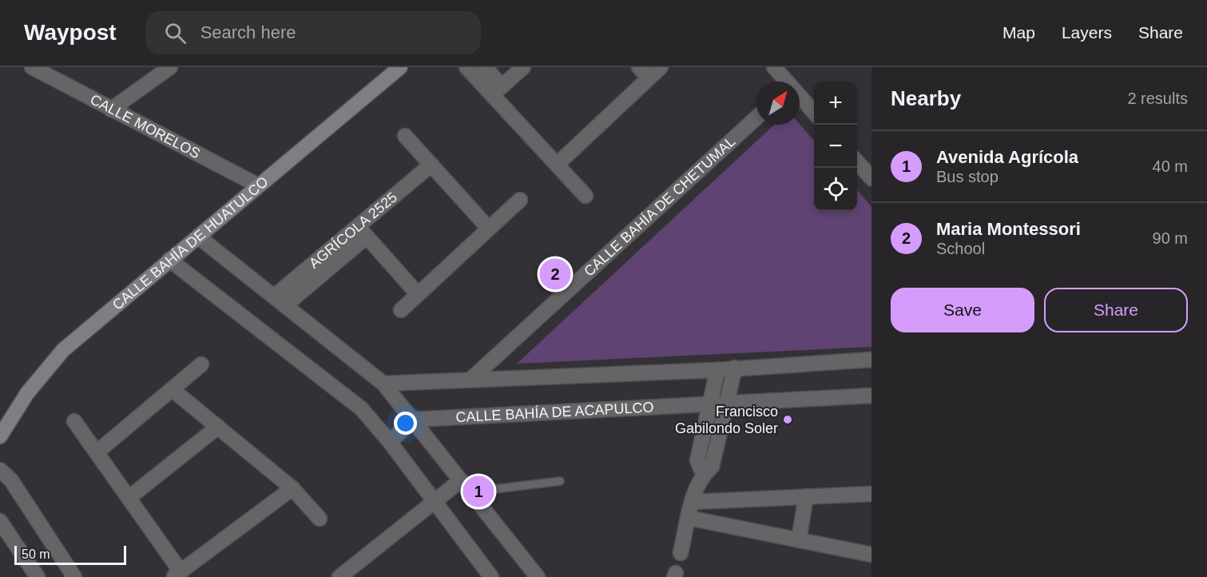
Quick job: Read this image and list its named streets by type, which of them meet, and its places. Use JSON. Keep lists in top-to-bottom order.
{
  "streets": {
    "street": [
      "CALLE MORELOS",
      "CALLE BAHÍA DE CHETUMAL",
      "AGRÍCOLA 2525",
      "CALLE BAHÍA DE HUATULCO",
      "CALLE BAHÍA DE ACAPULCO"
    ]
  },
  "crossings": [
    ["CALLE MORELOS", "CALLE BAHÍA DE HUATULCO"]
  ],
  "places": ["Francisco Gabilondo Soler"],
  "scale_bar": "50 m",
  "north": "top right",
  "page": {
    "header": "Waypost",
    "search": "Search here",
    "nav": ["Map", "Layers", "Share"],
    "heading": ["Nearby", "2 results"],
    "map_buttons": ["+", "−"],
    "list": [
      {
        "mark": "1",
        "name": "Avenida Agrícola",
        "note": "Bus stop",
        "value": "40 m"
      },
      {
        "mark": "2",
        "name": "Maria Montessori",
        "note": "School",
        "value": "90 m"
      }
    ],
    "pins": ["2", "1"],
    "buttons": ["Save", "Share"],
    "scale": "50 m"
  }
}
